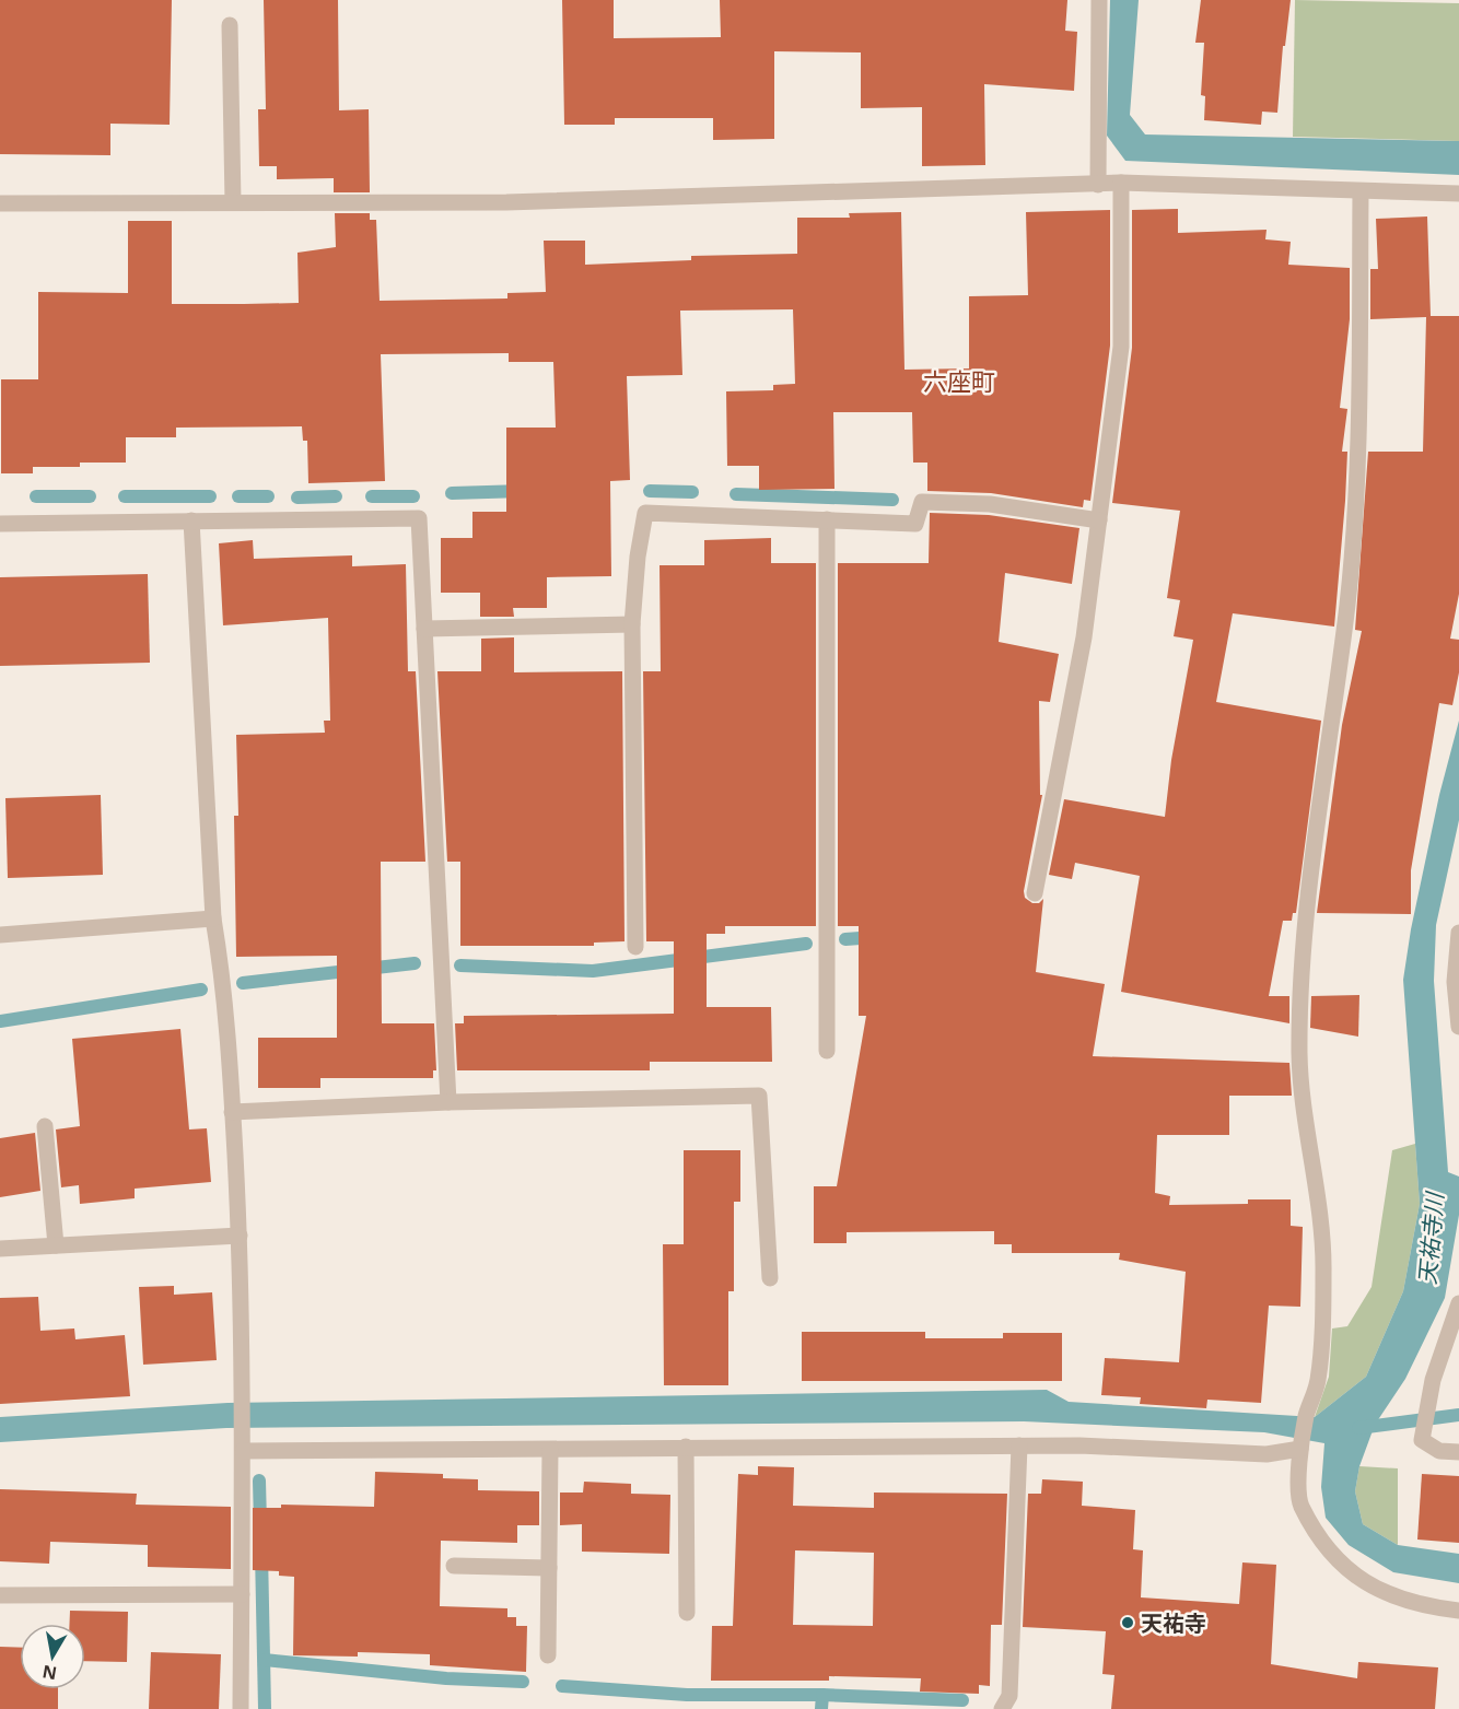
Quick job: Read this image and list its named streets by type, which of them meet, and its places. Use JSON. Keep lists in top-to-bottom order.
{
  "districts": ["六座町"],
  "water": ["天祐寺川"],
  "places": ["天祐寺"],
  "north": "bottom"
}
